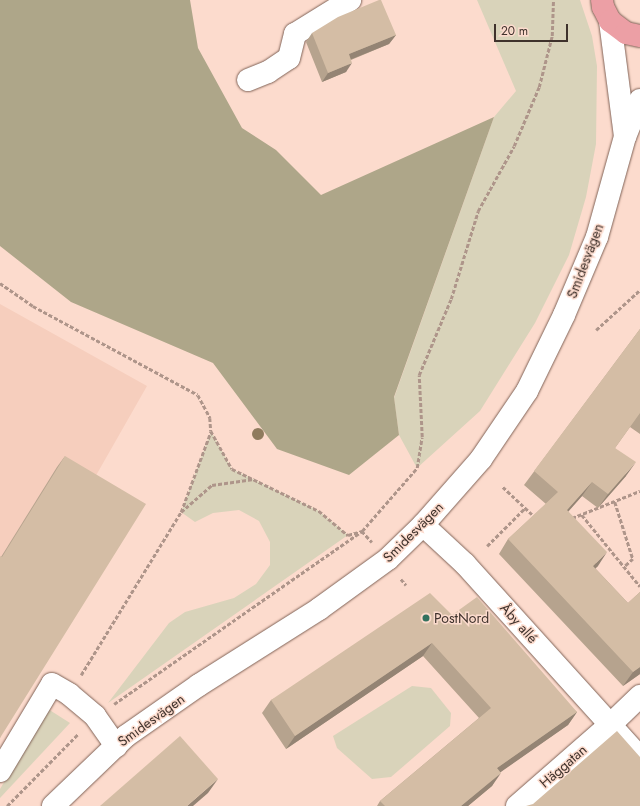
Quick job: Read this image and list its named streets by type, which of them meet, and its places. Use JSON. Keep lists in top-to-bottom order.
{
  "streets": {
    "street": ["Smidesvägen", "Åby allé", "Häggatan"]
  },
  "crossings": [
    ["Smidesvägen", "Åby allé"],
    ["Åby allé", "Häggatan"]
  ],
  "places": ["PostNord"],
  "scale_bar": "20 m"
}
